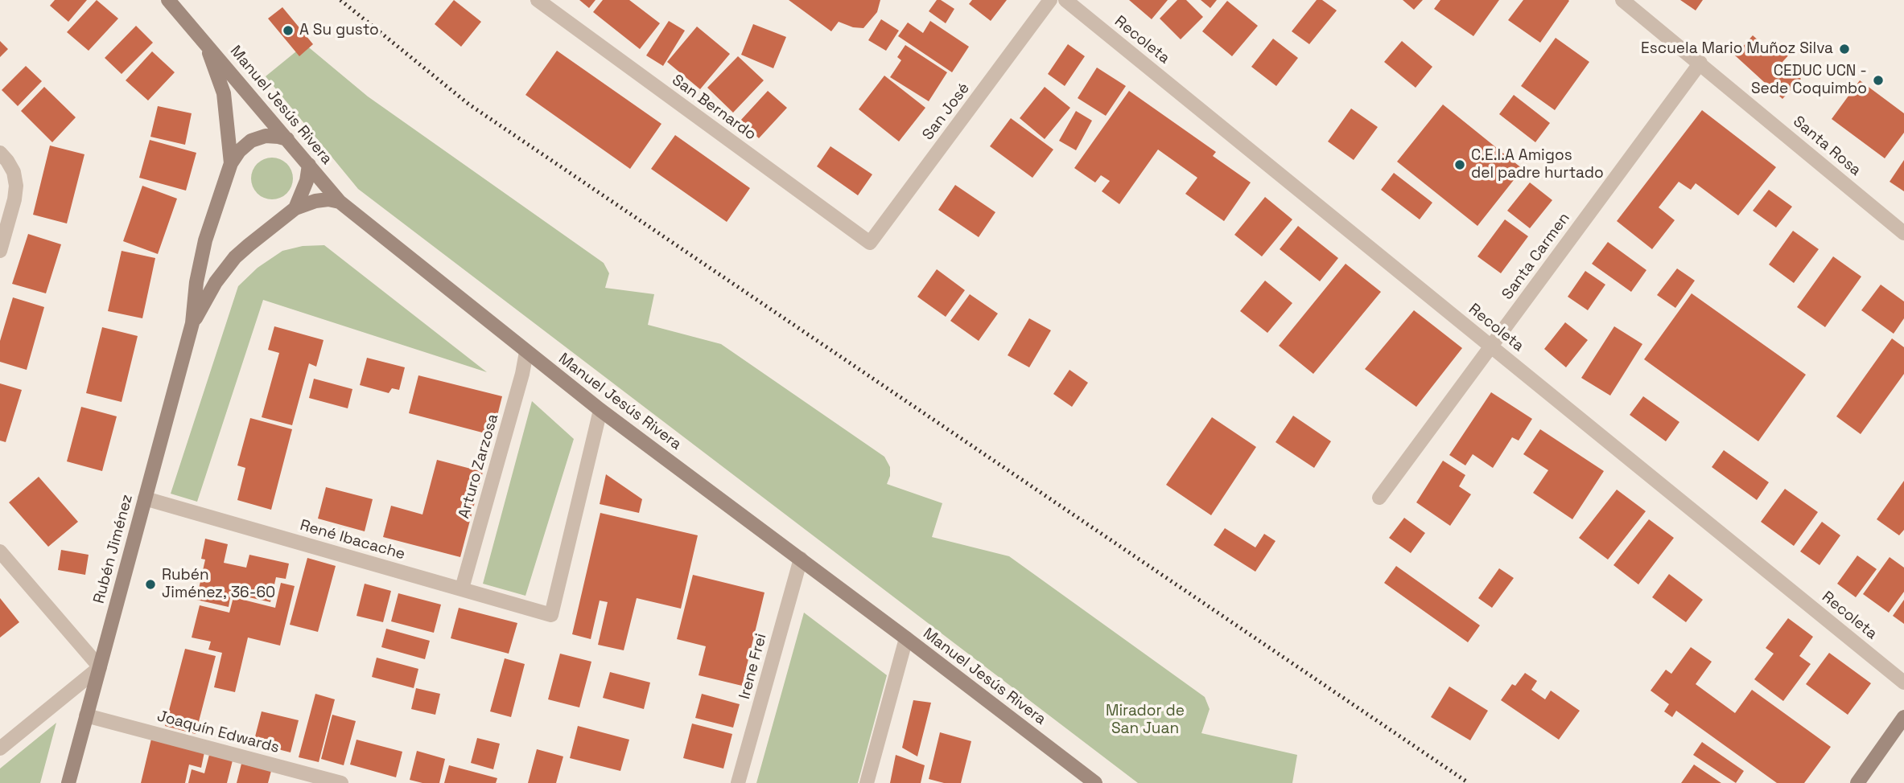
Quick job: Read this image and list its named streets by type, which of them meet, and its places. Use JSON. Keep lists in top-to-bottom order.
{
  "streets": {
    "main road": ["Manuel Jesús Rivera", "Rubén Jiménez"],
    "street": [
      "Recoleta",
      "San Bernardo",
      "San José",
      "Santa Rosa",
      "Santa Carmen",
      "Arturo Zarzosa",
      "René Ibacache",
      "Irene Frei",
      "Joaquín Edwards"
    ]
  },
  "crossings": [
    ["Recoleta", "Santa Carmen"],
    ["Manuel Jesús Rivera", "Arturo Zarzosa"],
    ["Manuel Jesús Rivera", "René Ibacache"],
    ["Manuel Jesús Rivera", "Rubén Jiménez"],
    ["Manuel Jesús Rivera", "Irene Frei"],
    ["San Bernardo", "San José"],
    ["Santa Rosa", "Santa Carmen"],
    ["Arturo Zarzosa", "René Ibacache"],
    ["René Ibacache", "Rubén Jiménez"],
    ["Rubén Jiménez", "Joaquín Edwards"]
  ],
  "parks": ["Mirador de San Juan"],
  "places": [
    "A Su gusto",
    "Escuela Mario Muñoz Silva",
    "CEDUC UCN - Sede Coquimbo",
    "C.E.I.A Amigos del padre hurtado",
    "Rubén Jiménez, 36-60"
  ]
}
